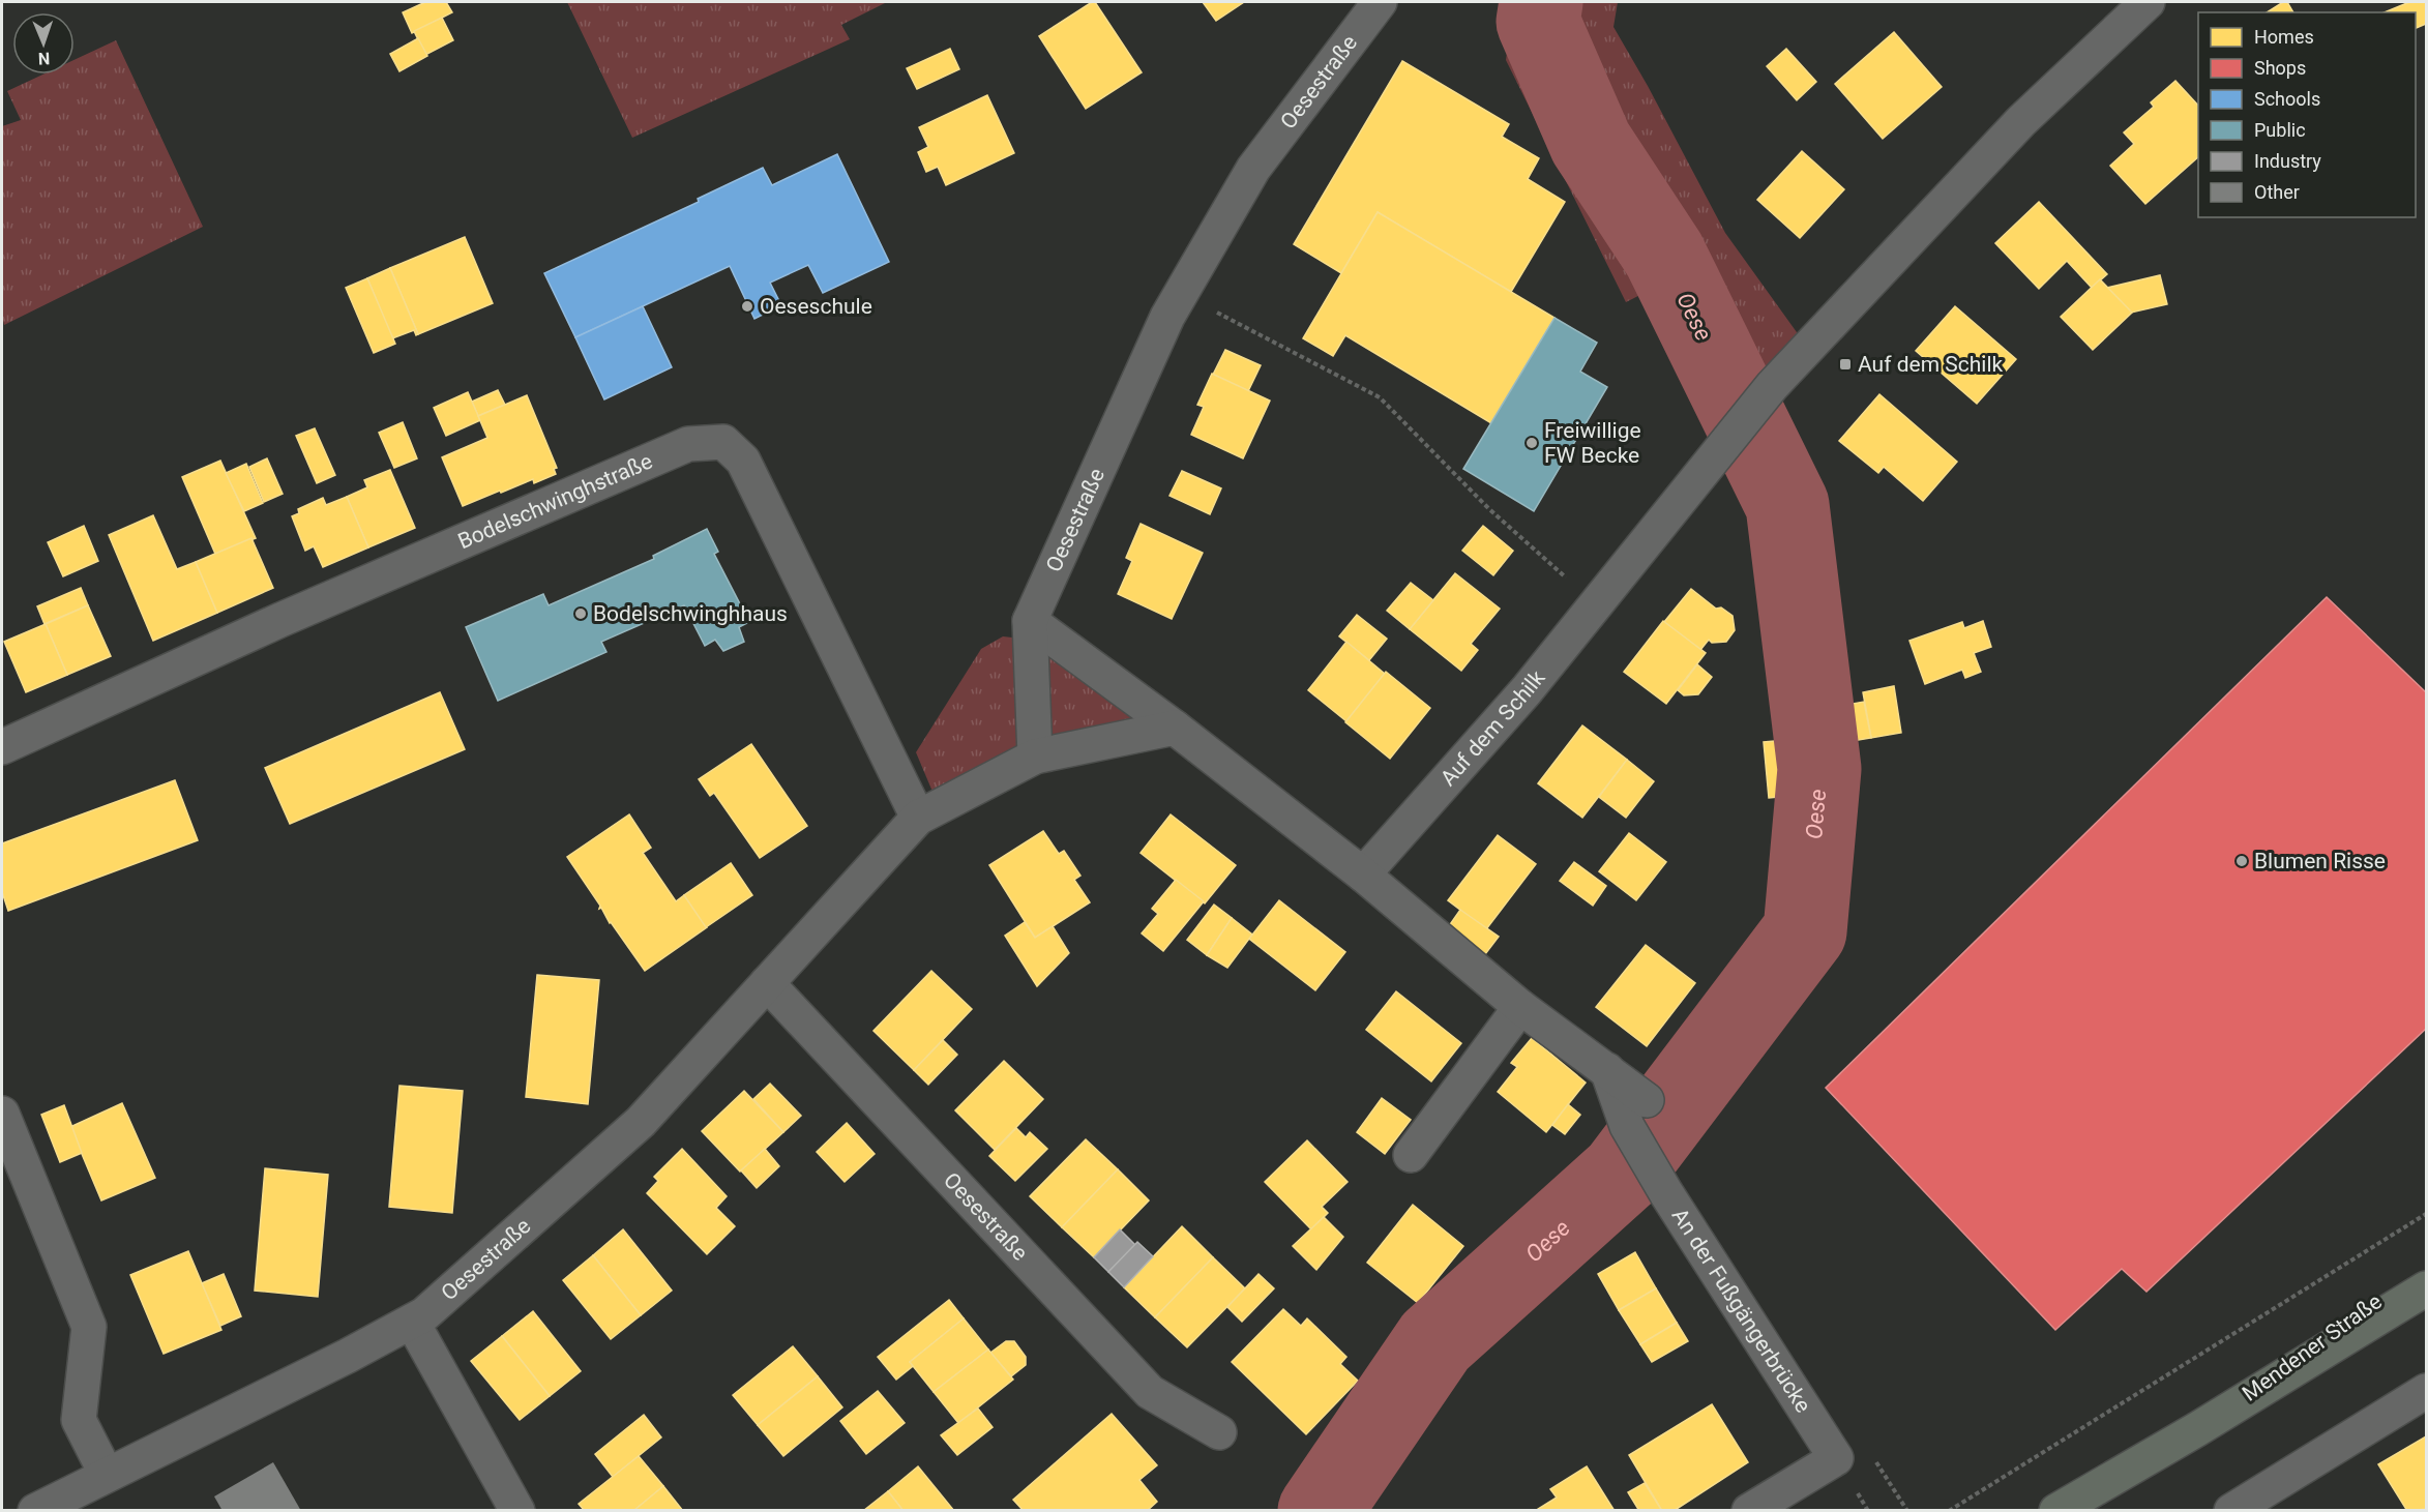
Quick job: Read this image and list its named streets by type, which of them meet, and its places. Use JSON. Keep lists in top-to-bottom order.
{
  "streets": {
    "main road": ["Mendener Straße"],
    "street": [
      "Oesestraße",
      "Bodelschwinghstraße",
      "Auf dem Schilk",
      "An der Fußgängerbrücke"
    ]
  },
  "crossings": [
    ["Oesestraße", "Bodelschwinghstraße"]
  ],
  "water": ["Oese"],
  "places": {
    "other": [
      "Oeseschule",
      "Freiwillige FW Becke",
      "Bodelschwinghhaus",
      "Blumen Risse"
    ],
    "transit": ["Auf dem Schilk"]
  },
  "legend": [
    "Homes",
    "Shops",
    "Schools",
    "Public",
    "Industry",
    "Other"
  ],
  "north": "bottom"
}
